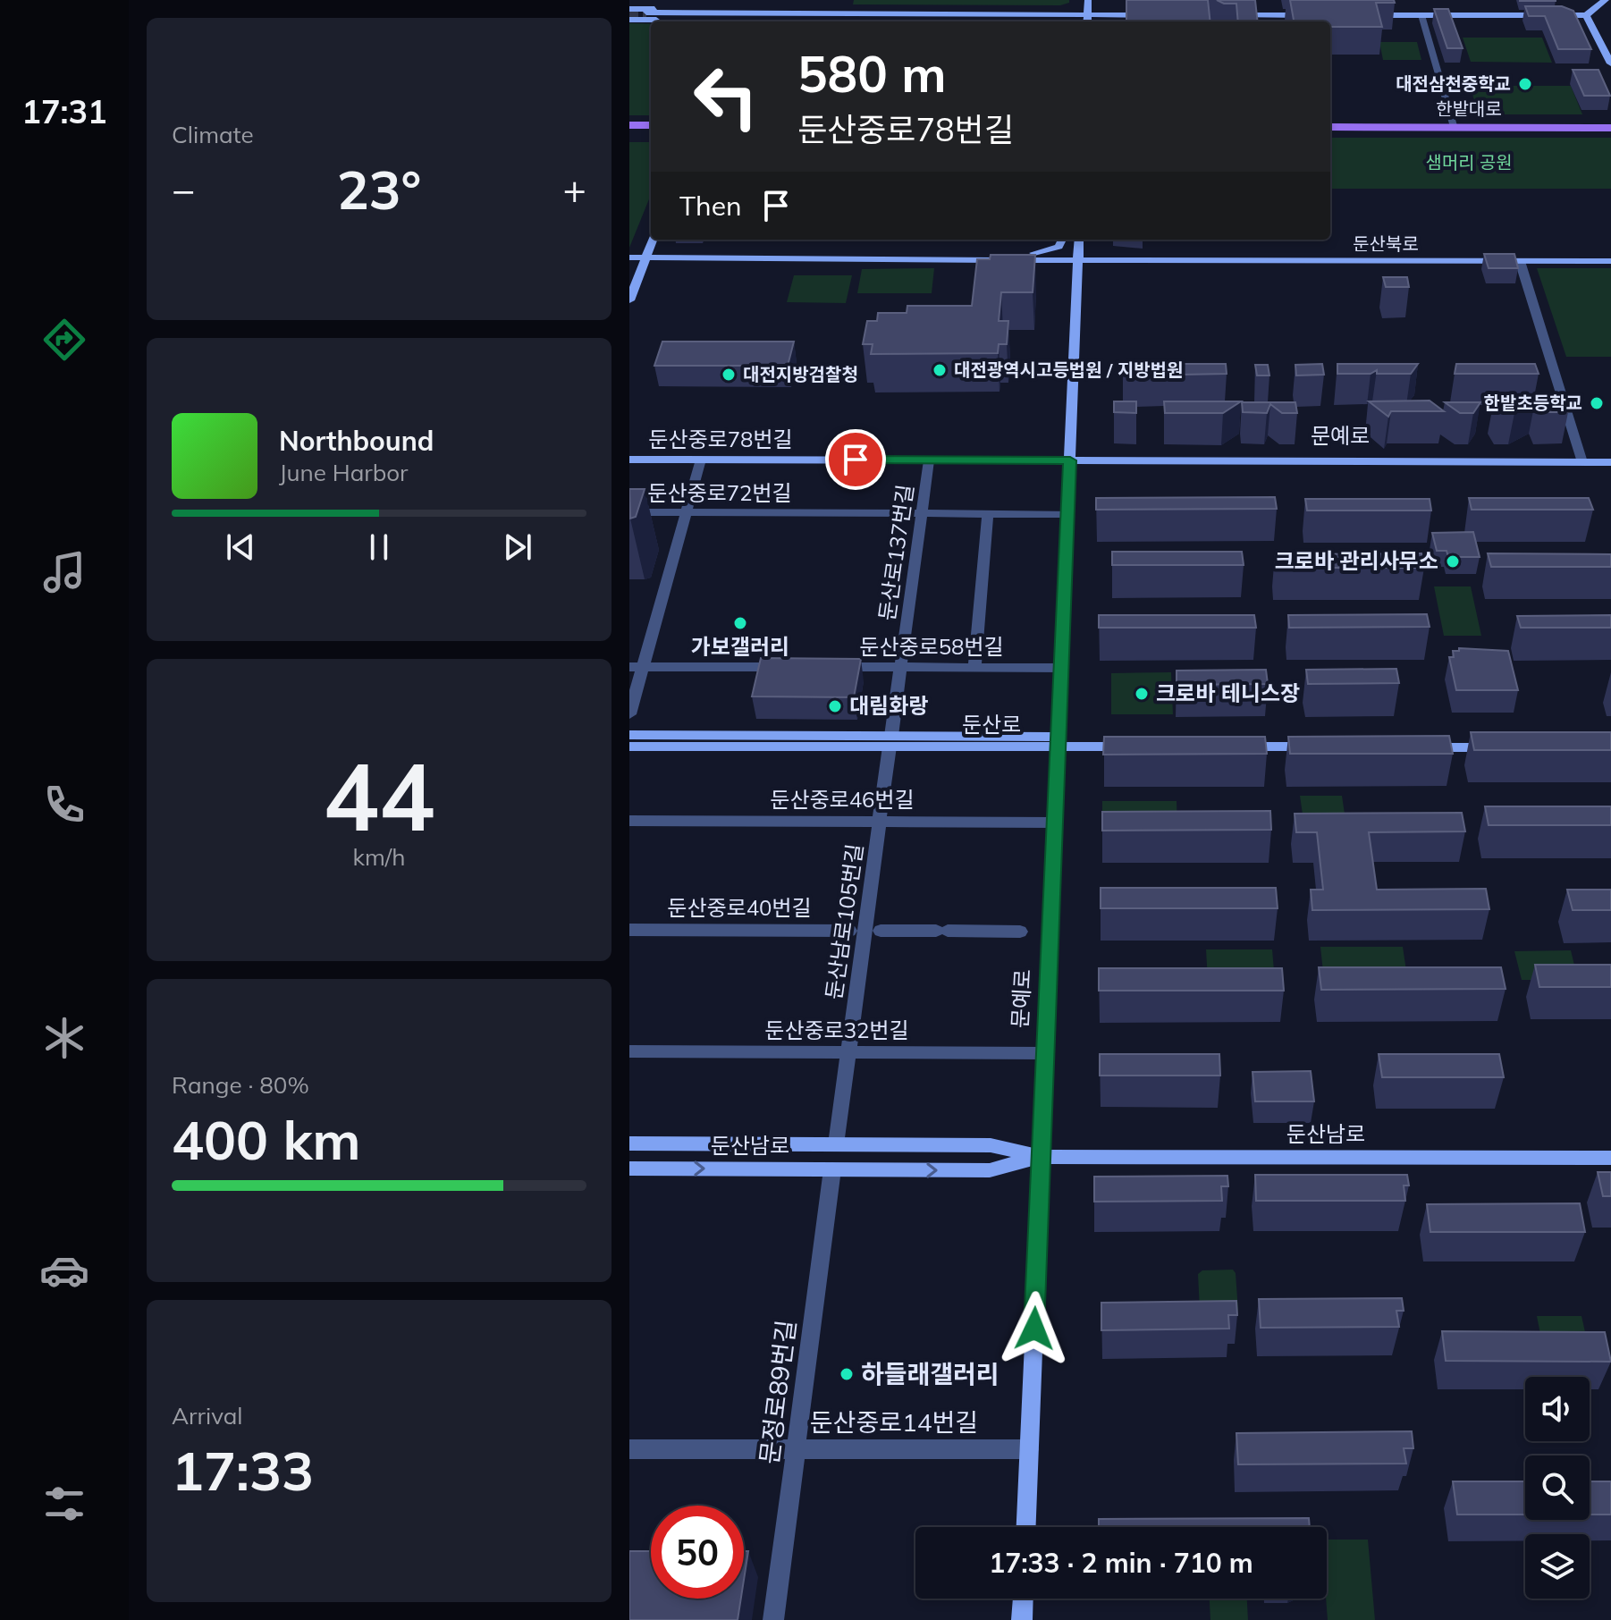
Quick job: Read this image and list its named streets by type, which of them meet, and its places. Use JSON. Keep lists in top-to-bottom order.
{
  "streets": {
    "main road": [
      "한밭대로",
      "둔산북로",
      "문예로",
      "둔산중로78번길",
      "둔산로",
      "둔산남로"
    ],
    "street": [
      "둔산중로72번길",
      "둔산로137번길",
      "둔산중로58번길",
      "둔산중로46번길",
      "둔산중로40번길",
      "둔산남로105번길",
      "둔산중로32번길",
      "문정로89번길",
      "둔산중로14번길"
    ]
  },
  "crossings": [
    ["둔산북로", "문예로"],
    ["문예로", "둔산중로78번길"],
    ["문예로", "둔산중로72번길"],
    ["문예로", "둔산중로58번길"],
    ["문예로", "둔산로"],
    ["문예로", "둔산중로46번길"],
    ["문예로", "둔산중로32번길"],
    ["문예로", "둔산남로"],
    ["문예로", "둔산중로14번길"],
    ["둔산중로78번길", "둔산로137번길"],
    ["둔산중로72번길", "둔산로137번길"],
    ["둔산로137번길", "둔산중로58번길"],
    ["둔산로137번길", "둔산로"],
    ["둔산로137번길", "둔산남로105번길"],
    ["둔산로", "둔산남로105번길"],
    ["둔산중로46번길", "둔산남로105번길"],
    ["둔산남로105번길", "둔산중로32번길"],
    ["둔산남로105번길", "둔산남로"],
    ["둔산남로", "문정로89번길"],
    ["문정로89번길", "둔산중로14번길"]
  ],
  "parks": ["샘머리 공원"],
  "places": [
    "대전삼천중학교",
    "대전광역시고등법원 / 지방법원",
    "대전지방검찰청",
    "한밭초등학교",
    "크로바 관리사무소",
    "가보갤러리",
    "크로바 테니스장",
    "대림화랑",
    "하들래갤러리"
  ],
  "page": {
    "tabs": "17:31",
    "tile": [
      "Climate",
      ["44", "km/h"],
      ["Range · 80%", "400 km"],
      ["Arrival", "17:33"]
    ],
    "turn": ["580 m", "둔산중로78번길"],
    "heat": ["−", "23°", "+"],
    "then": "Then",
    "song": ["Northbound", "June Harbor"],
    "limit": "50",
    "trip": "17:33 · 2 min · 710 m"
  }
}
